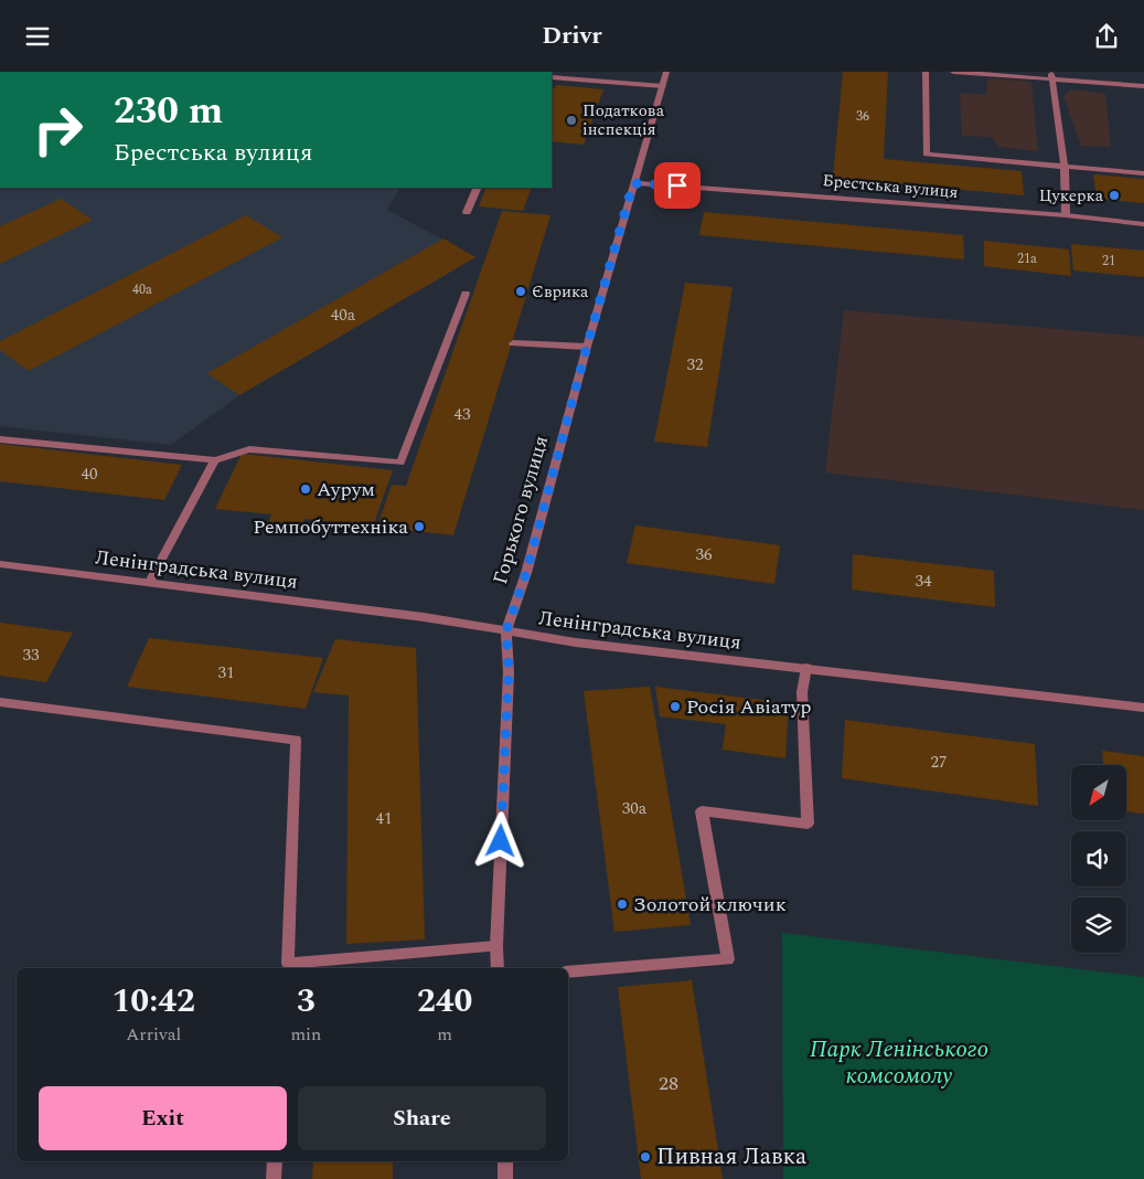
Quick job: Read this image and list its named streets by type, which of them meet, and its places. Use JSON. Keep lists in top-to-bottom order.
{
  "streets": {
    "street": ["Брестська вулиця", "Горького вулиця", "Ленінградська вулиця"]
  },
  "crossings": [
    ["Брестська вулиця", "Горького вулиця"],
    ["Горького вулиця", "Ленінградська вулиця"]
  ],
  "parks": ["Парк Ленінського комсомолу"],
  "places": [
    "Податкова інспекція",
    "Цукерка",
    "Єврика",
    "Аурум",
    "Ремпобуттехніка",
    "Росія Авіатур",
    "Золотой ключик",
    "Пивная Лавка"
  ],
  "house_numbers": [
    "36",
    "21а",
    "21",
    "40а",
    "40а",
    "32",
    "43",
    "40",
    "36",
    "34",
    "33",
    "31",
    "27",
    "30а",
    "41",
    "28"
  ],
  "north": "bottom left",
  "page": {
    "header": "Drivr",
    "turn": ["230 m", "Брестська вулиця"],
    "eta": [
      "10:42",
      "Arrival",
      "3",
      "min",
      "240",
      "m"
    ],
    "buttons": ["Exit", "Share"]
  }
}
